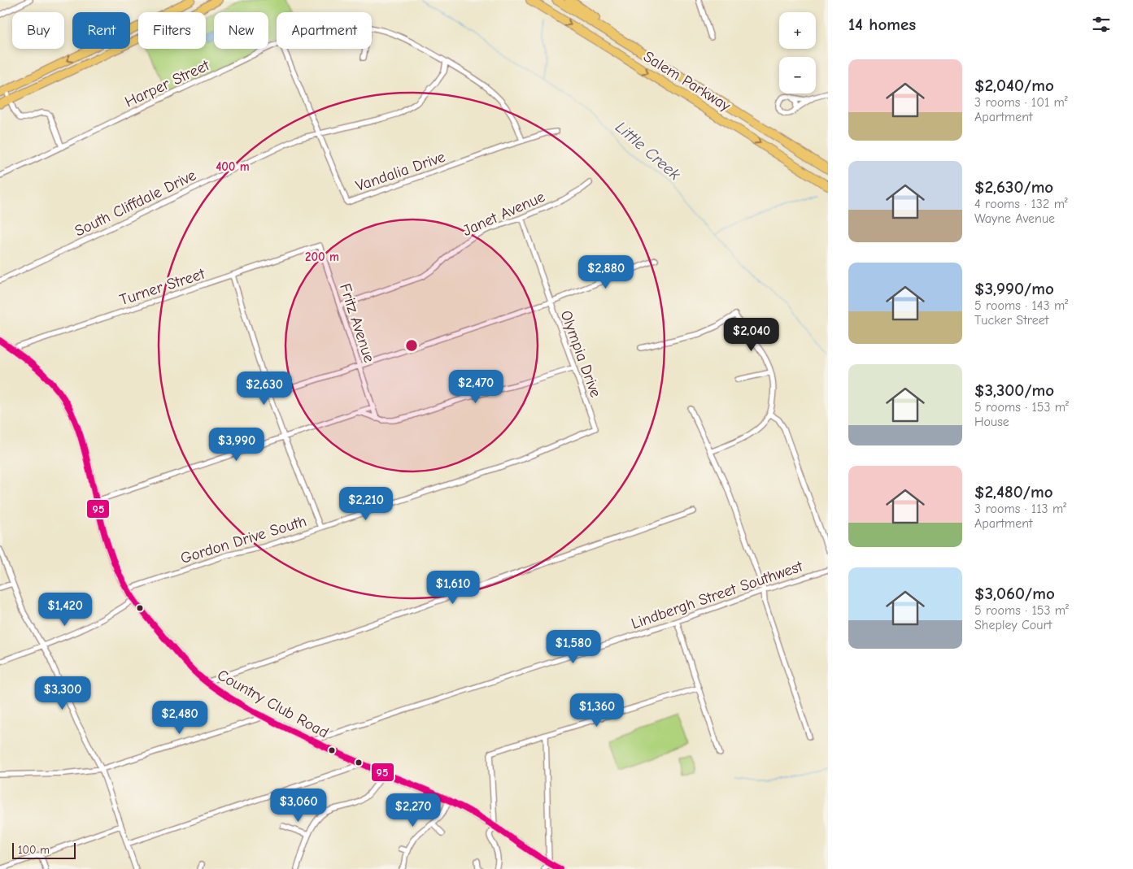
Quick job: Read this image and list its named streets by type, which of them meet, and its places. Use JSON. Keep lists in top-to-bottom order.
{
  "streets": {
    "highway": ["Salem Parkway"],
    "main road": ["Country Club Road"],
    "street": [
      "Harper Street",
      "Vandalia Drive",
      "South Cliffdale Drive",
      "Janet Avenue",
      "Turner Street",
      "Fritz Avenue",
      "Olympia Drive",
      "Gordon Drive South",
      "Lindbergh Street Southwest"
    ]
  },
  "crossings": [
    ["Harper Street", "Vandalia Drive"],
    ["Harper Street", "South Cliffdale Drive"],
    ["Vandalia Drive", "South Cliffdale Drive"],
    ["Janet Avenue", "Fritz Avenue"],
    ["Janet Avenue", "Olympia Drive"],
    ["Turner Street", "Fritz Avenue"],
    ["Turner Street", "Country Club Road"],
    ["Olympia Drive", "Gordon Drive South"],
    ["Gordon Drive South", "Country Club Road"],
    ["Lindbergh Street Southwest", "Country Club Road"]
  ],
  "water": ["Little Creek"],
  "lines": ["transit line 95"],
  "scale_bar": "100 m",
  "page": {
    "heading": "14 homes",
    "map_buttons": ["+", "−"],
    "chip": [
      "Buy",
      "Rent",
      "Filters",
      "New",
      "Apartment"
    ],
    "list": [
      {
        "name": "$2,040/mo",
        "note": "3 rooms · 101 m² · Apartment"
      },
      {
        "name": "$2,630/mo",
        "note": "4 rooms · 132 m² · Wayne Avenue"
      },
      {
        "name": "$3,990/mo",
        "note": "5 rooms · 143 m² · Tucker Street"
      },
      {
        "name": "$3,300/mo",
        "note": "5 rooms · 153 m² · House"
      },
      {
        "name": "$2,480/mo",
        "note": "3 rooms · 113 m² · Apartment"
      },
      {
        "name": "$3,060/mo",
        "note": "5 rooms · 153 m² · Shepley Court"
      }
    ],
    "price": [
      "$2,880",
      "$2,040",
      "$2,470",
      "$2,630",
      "$3,990",
      "$2,210",
      "$1,610",
      "$1,420",
      "$1,580",
      "$3,300",
      "$1,360",
      "$2,480",
      "$3,060",
      "$2,270"
    ],
    "scale": "100 m"
  },
  "rings": ["400 m", "200 m"]
}
